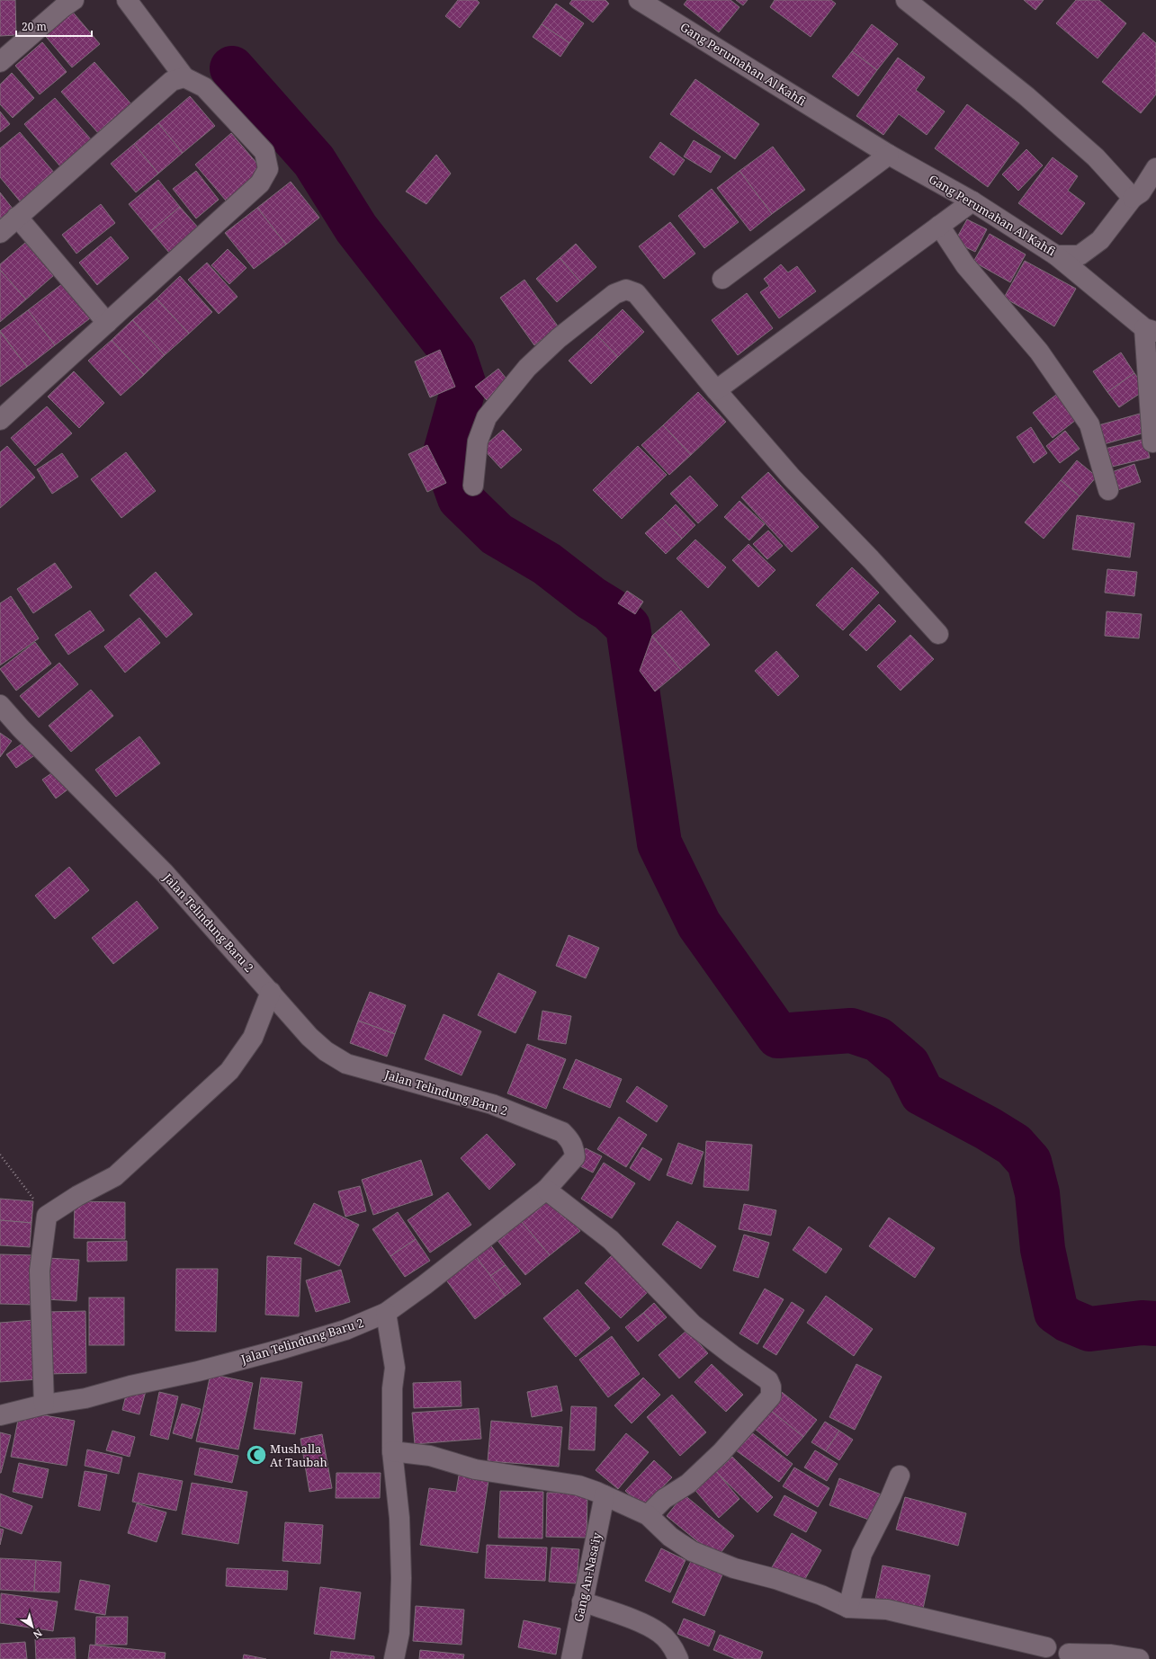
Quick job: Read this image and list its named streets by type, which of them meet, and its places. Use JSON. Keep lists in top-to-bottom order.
{
  "streets": {
    "street": ["Gang Perumahan Al Kahfi", "Jalan Telindung Baru 2", "Gang An-Nasa'iy"]
  },
  "places": {
    "mosque": ["Mushalla At Taubah"]
  },
  "scale_bar": "20 m",
  "north": "bottom right"
}
